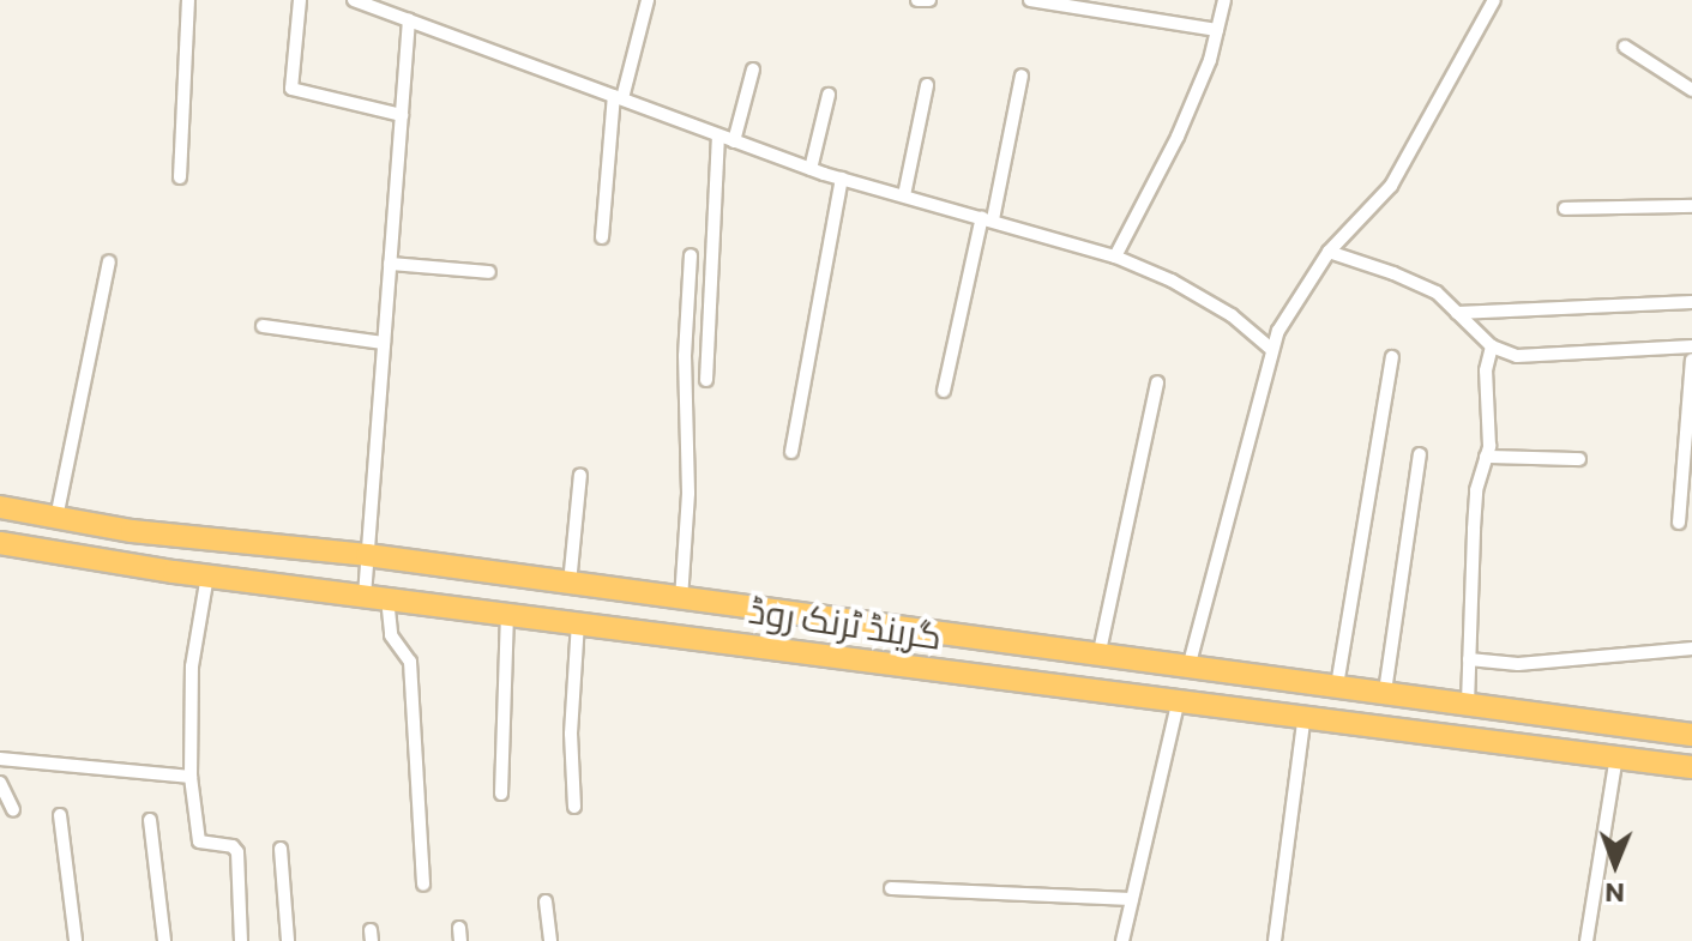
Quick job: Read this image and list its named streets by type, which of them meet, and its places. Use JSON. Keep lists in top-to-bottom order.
{
  "streets": {
    "highway": ["گرینڈ ٹرنک روڈ"]
  },
  "north": "bottom"
}
